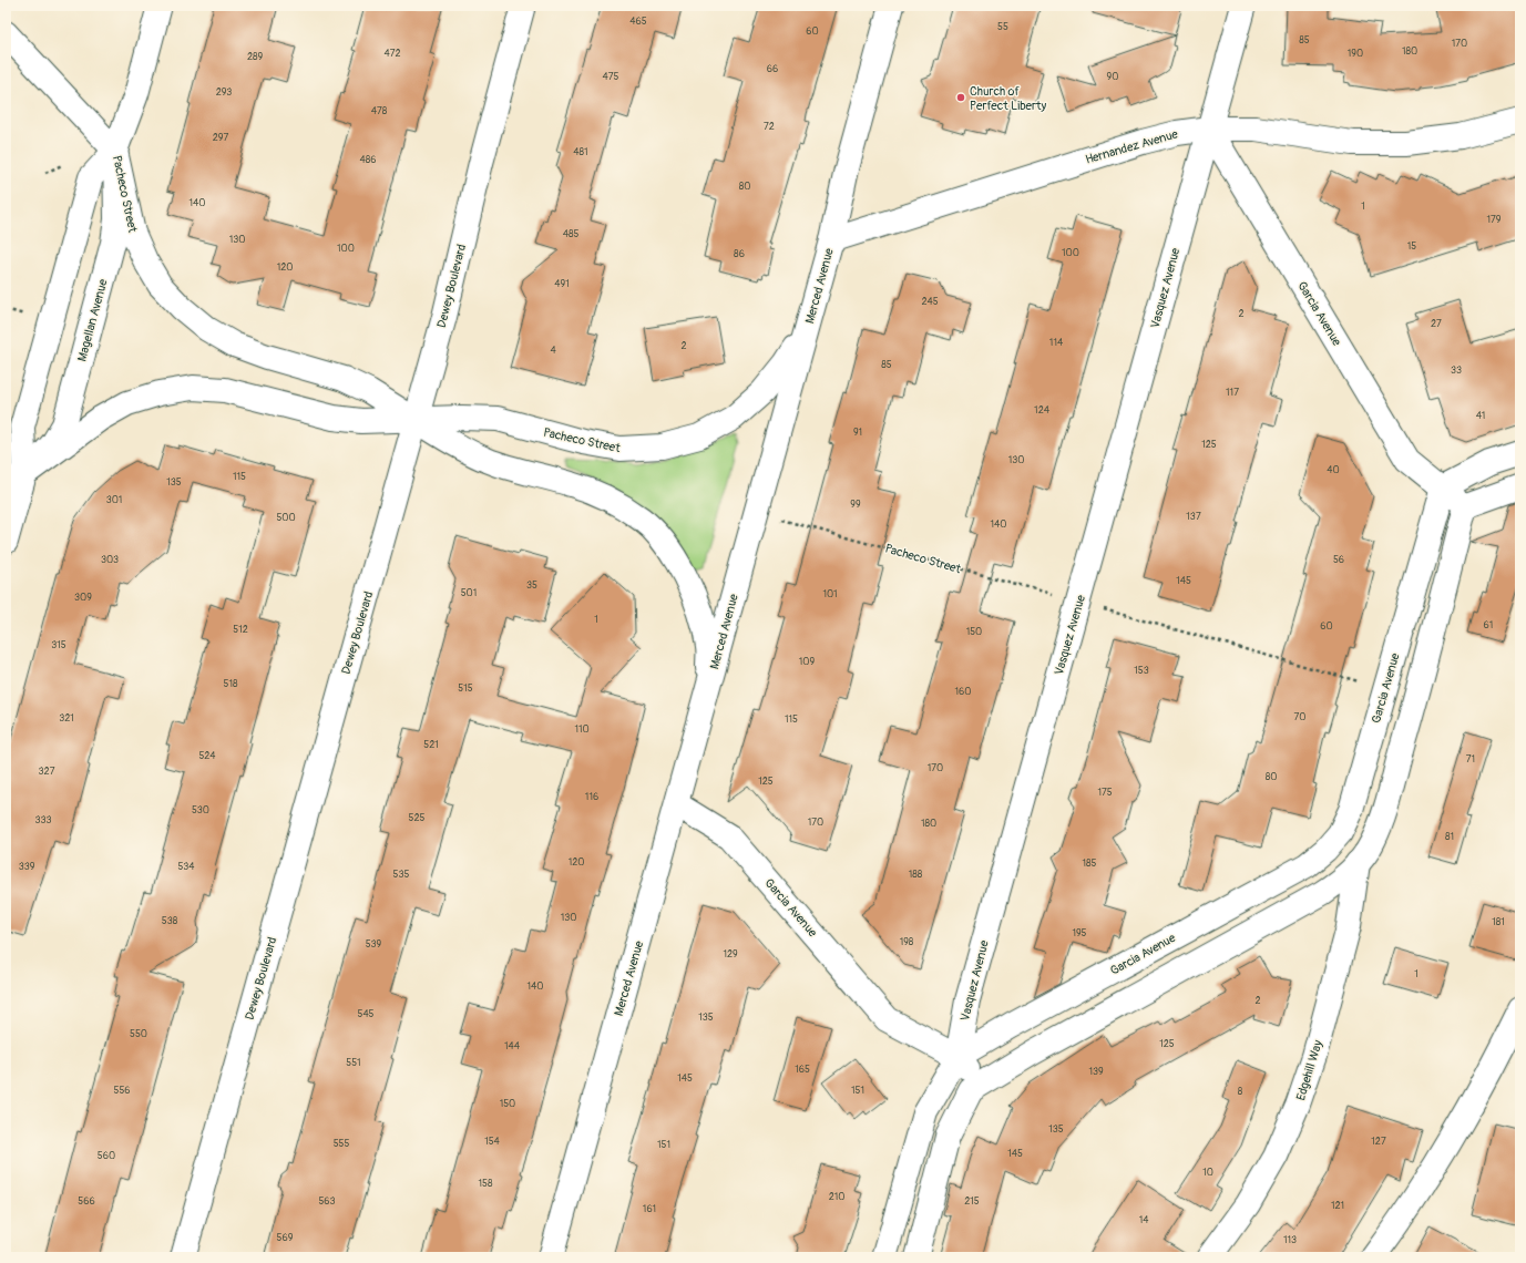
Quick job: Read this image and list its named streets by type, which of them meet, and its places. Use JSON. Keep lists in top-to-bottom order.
{
  "streets": {
    "street": [
      "Hernandez Avenue",
      "Pacheco Street",
      "Dewey Boulevard",
      "Merced Avenue",
      "Vasquez Avenue",
      "Garcia Avenue",
      "Magellan Avenue",
      "Edgehill Way"
    ]
  },
  "crossings": [
    ["Hernandez Avenue", "Merced Avenue"],
    ["Hernandez Avenue", "Vasquez Avenue"],
    ["Hernandez Avenue", "Garcia Avenue"],
    ["Pacheco Street", "Dewey Boulevard"],
    ["Pacheco Street", "Merced Avenue"],
    ["Pacheco Street", "Magellan Avenue"],
    ["Merced Avenue", "Garcia Avenue"],
    ["Vasquez Avenue", "Garcia Avenue"]
  ],
  "places": ["Church of Perfect Liberty"],
  "house_numbers": [
    "465",
    "55",
    "60",
    "85",
    "170",
    "180",
    "472",
    "190",
    "289",
    "66",
    "475",
    "90",
    "293",
    "478",
    "72",
    "297",
    "481",
    "486",
    "80",
    "140",
    "1",
    "179",
    "485",
    "130",
    "15",
    "100",
    "100",
    "86",
    "120",
    "491",
    "245",
    "2",
    "27",
    "114",
    "2",
    "4",
    "85",
    "33",
    "117",
    "124",
    "41",
    "91",
    "125",
    "130",
    "40",
    "115",
    "135",
    "301",
    "99",
    "137",
    "500",
    "140",
    "303",
    "56",
    "145",
    "35",
    "501",
    "101",
    "309",
    "1",
    "61",
    "60",
    "512",
    "150",
    "315",
    "109",
    "153",
    "518",
    "515",
    "160",
    "70",
    "321",
    "115",
    "110",
    "521",
    "524",
    "71",
    "170",
    "327",
    "80",
    "125",
    "175",
    "116",
    "530",
    "525",
    "333",
    "170",
    "180",
    "81",
    "120",
    "185",
    "339",
    "534",
    "535",
    "188",
    "130",
    "538",
    "181",
    "195",
    "198",
    "539",
    "129",
    "1",
    "140",
    "2",
    "545",
    "135",
    "550",
    "125",
    "144",
    "551",
    "165",
    "139",
    "145",
    "556",
    "151",
    "8",
    "150",
    "135",
    "154",
    "127",
    "555",
    "151",
    "145",
    "560",
    "10",
    "158",
    "210",
    "566",
    "563",
    "215",
    "121",
    "161",
    "14",
    "569",
    "113"
  ]
}
